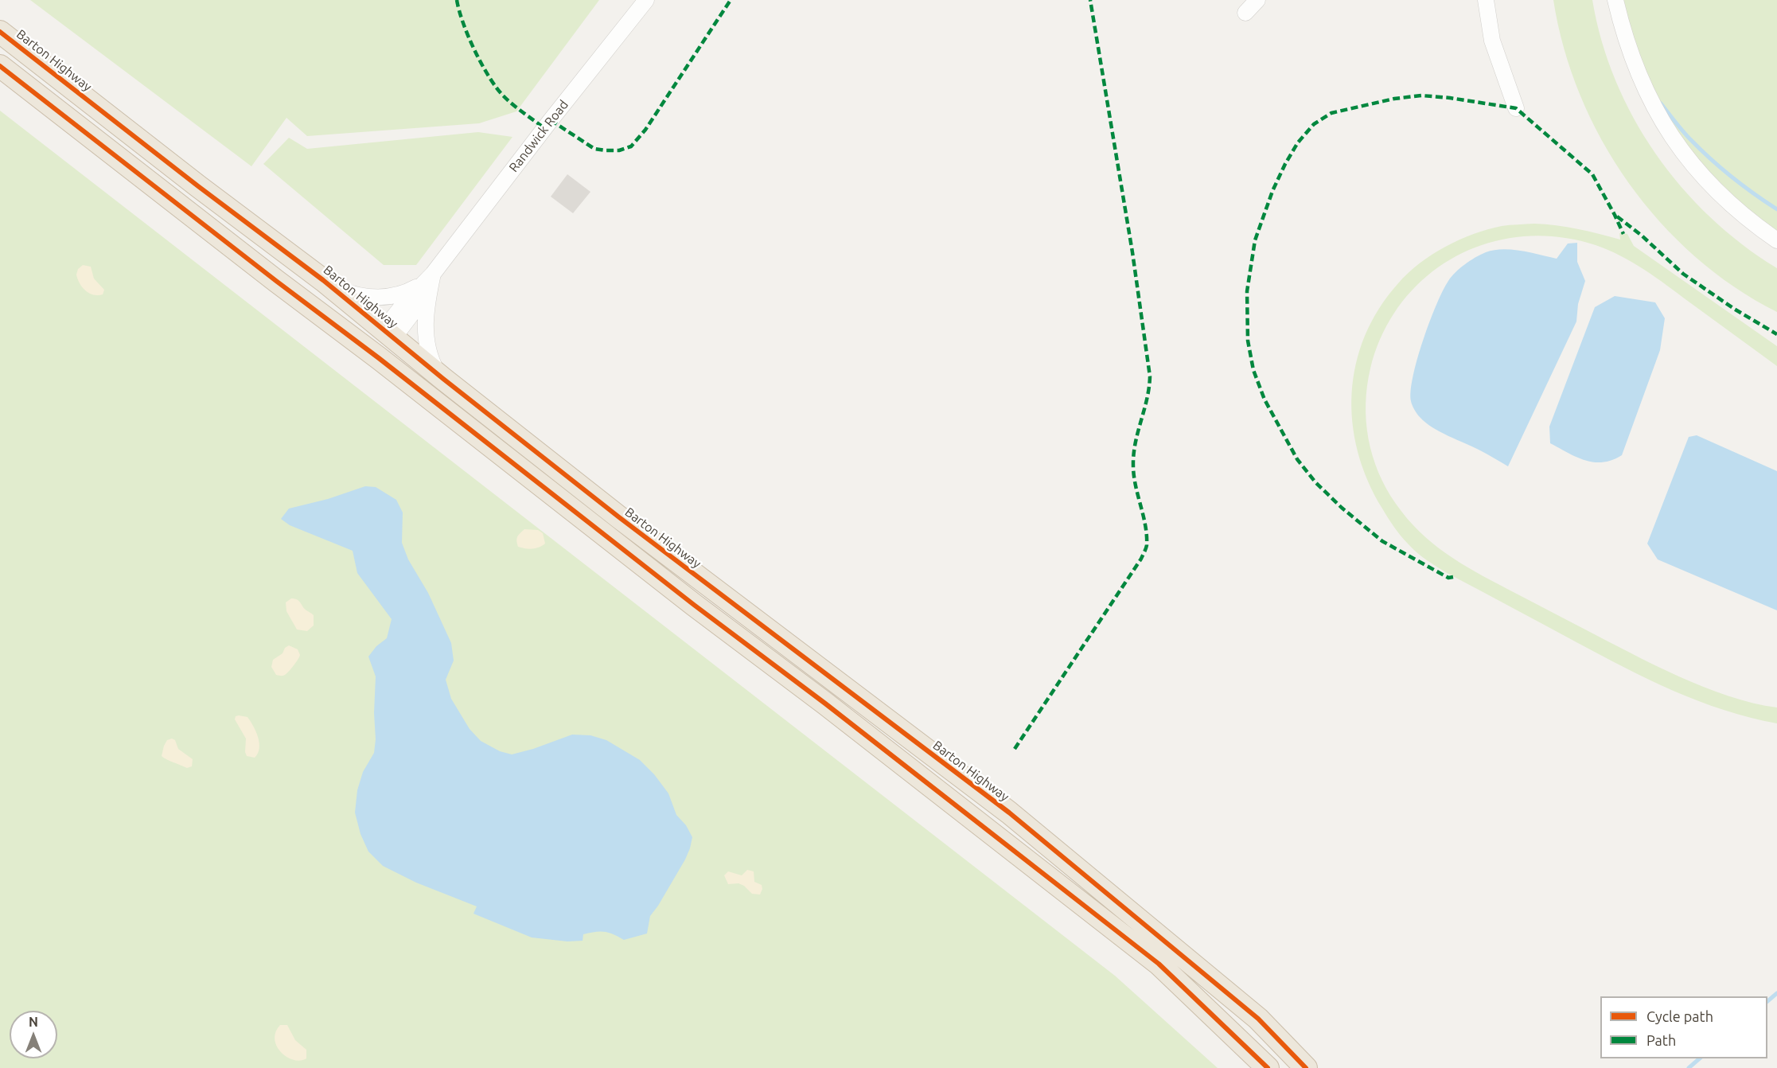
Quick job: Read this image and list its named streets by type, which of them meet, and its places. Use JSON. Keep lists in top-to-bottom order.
{
  "streets": {
    "highway": ["Barton Highway", "Randwick Road"]
  },
  "crossings": [
    ["Barton Highway", "Randwick Road"]
  ],
  "legend": ["Cycle path", "Path"],
  "north": "top"
}
